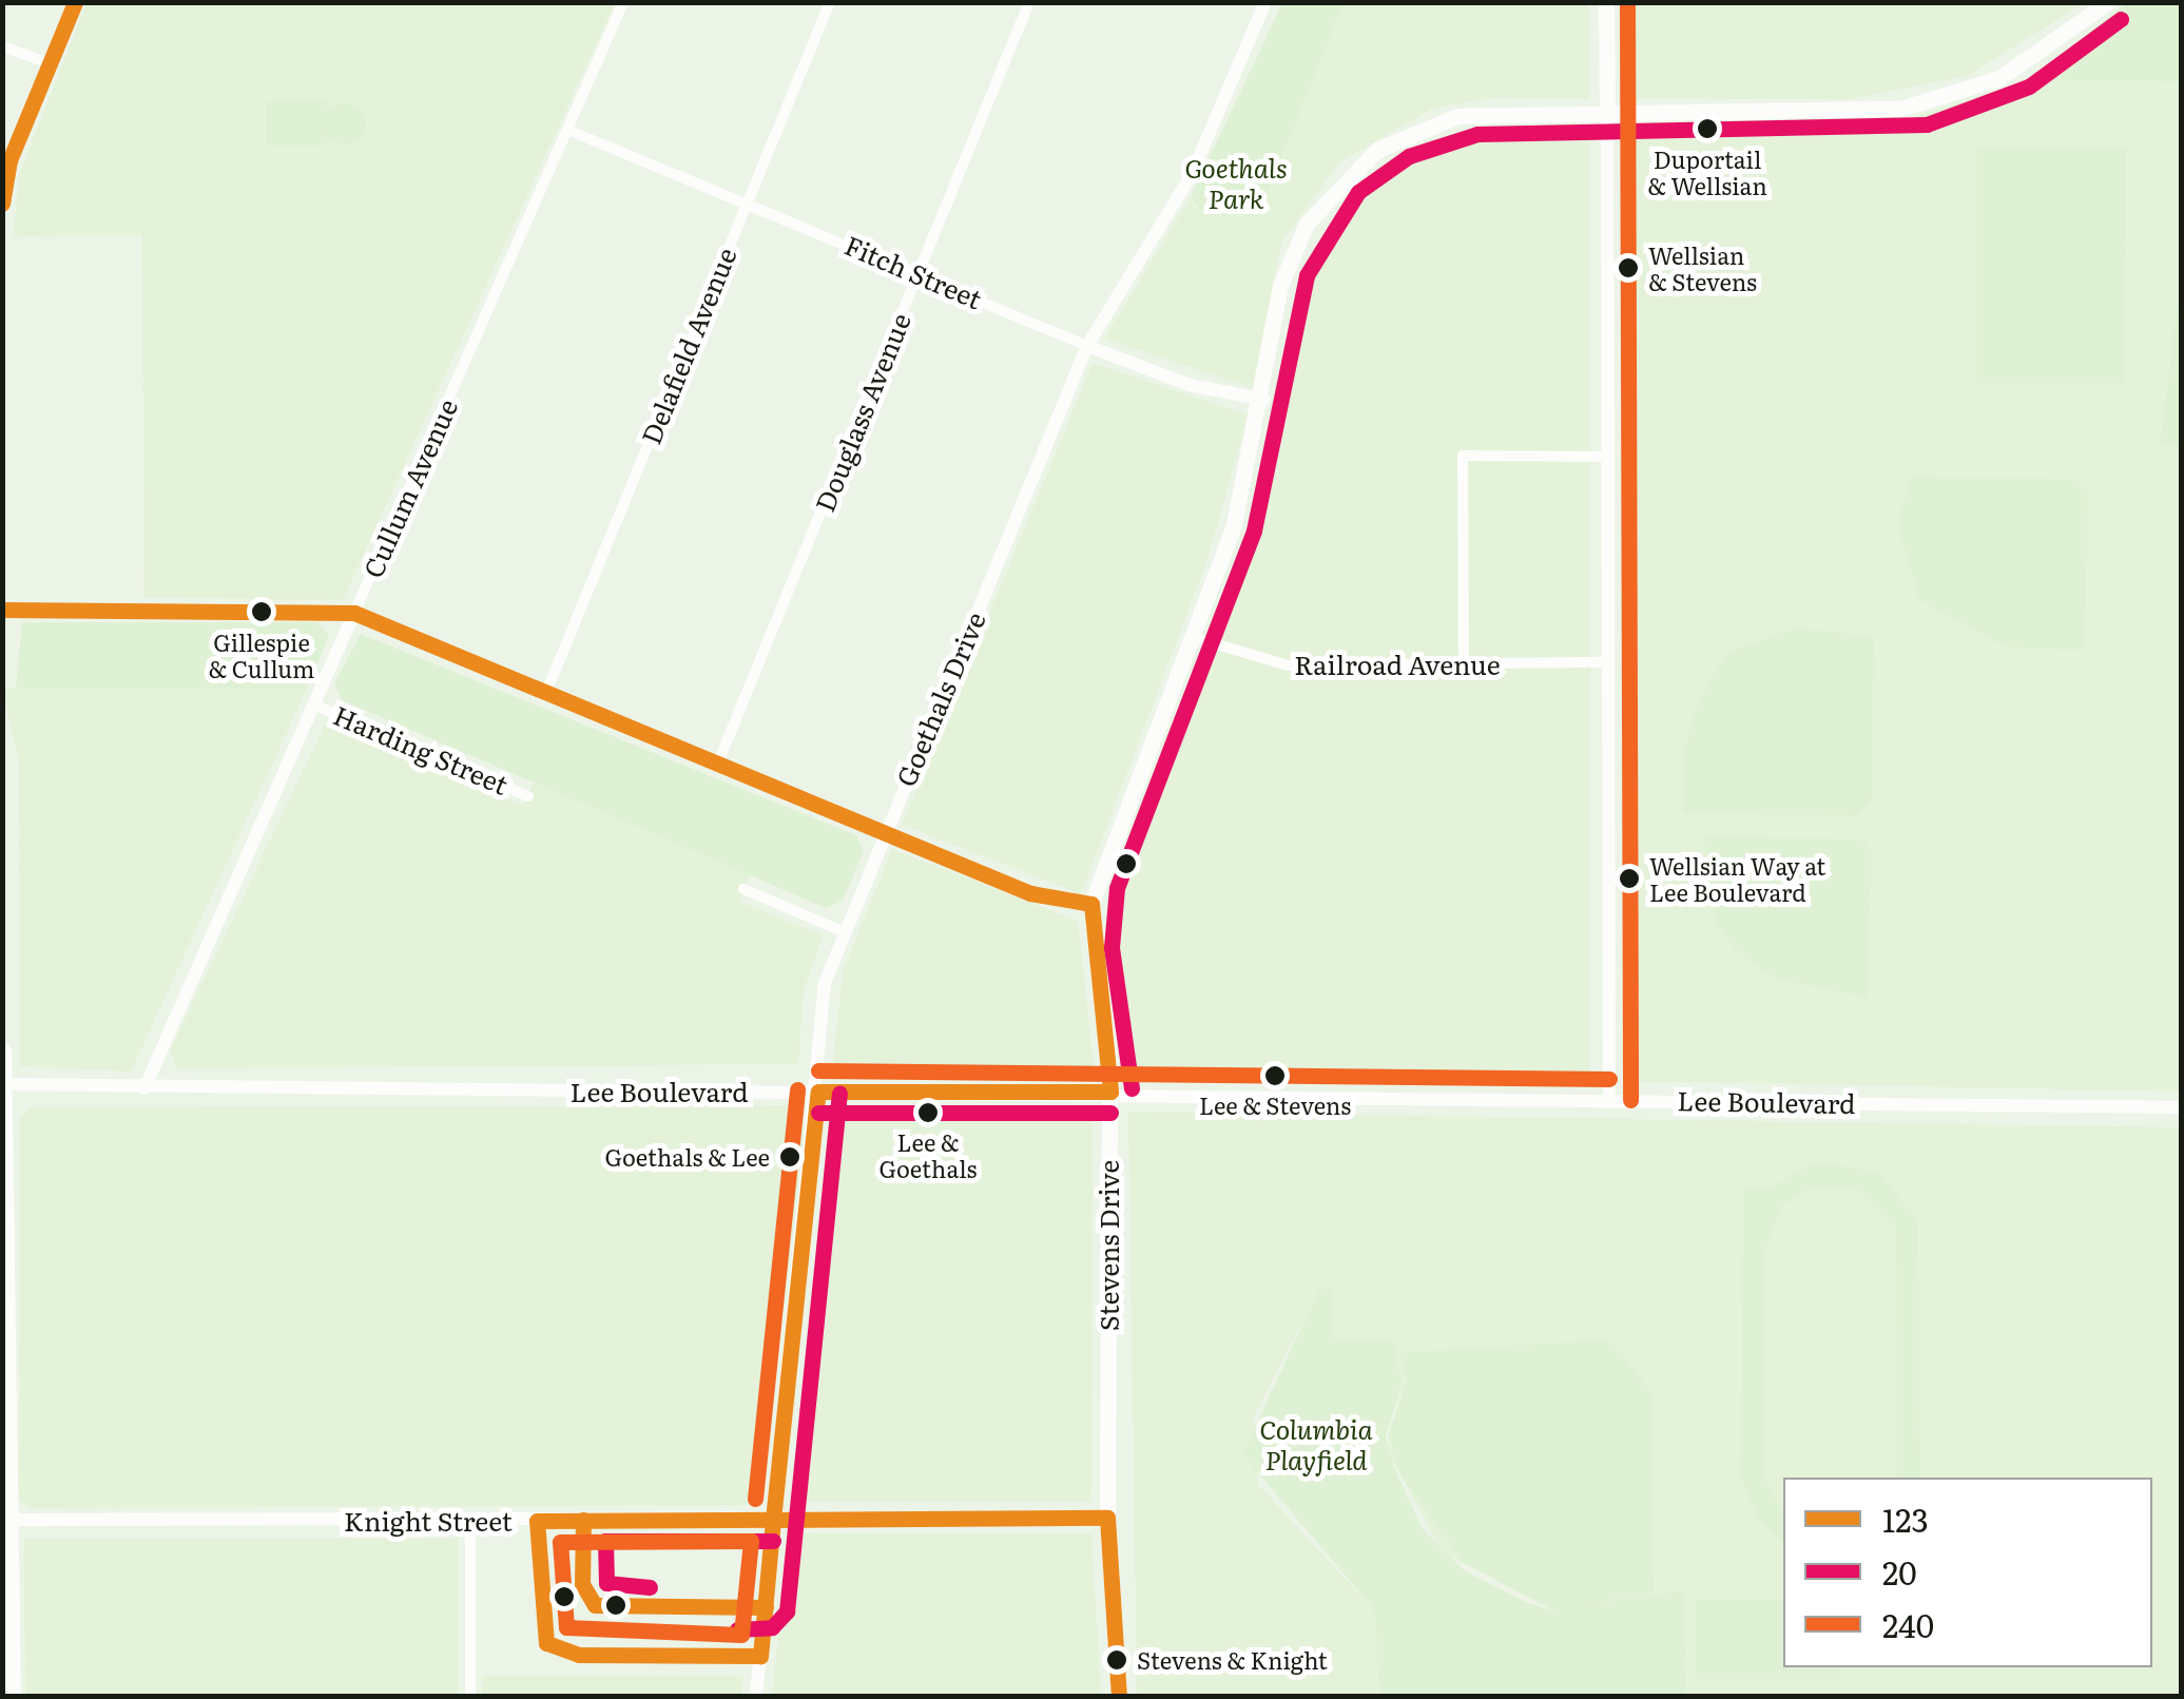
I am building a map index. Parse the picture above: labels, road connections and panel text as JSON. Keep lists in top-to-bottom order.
{
  "streets": {
    "main road": ["Stevens Drive"],
    "street": [
      "Fitch Street",
      "Delafield Avenue",
      "Douglass Avenue",
      "Cullum Avenue",
      "Railroad Avenue",
      "Goethals Drive",
      "Harding Street",
      "Lee Boulevard",
      "Knight Street"
    ]
  },
  "crossings": [
    ["Fitch Street", "Delafield Avenue"],
    ["Fitch Street", "Douglass Avenue"],
    ["Fitch Street", "Cullum Avenue"],
    ["Fitch Street", "Goethals Drive"],
    ["Fitch Street", "Stevens Drive"],
    ["Cullum Avenue", "Harding Street"],
    ["Cullum Avenue", "Lee Boulevard"],
    ["Railroad Avenue", "Stevens Drive"],
    ["Goethals Drive", "Lee Boulevard"],
    ["Goethals Drive", "Knight Street"],
    ["Lee Boulevard", "Stevens Drive"],
    ["Stevens Drive", "Knight Street"]
  ],
  "parks": ["Goethals Park", "Columbia Playfield"],
  "places": [
    "Duportail & Wellsian",
    "Wellsian & Stevens",
    "Gillespie & Cullum",
    "Wellsian Way at Lee Boulevard",
    "Lee & Stevens",
    "Lee & Goethals",
    "Goethals & Lee",
    "Stevens & Knight"
  ],
  "lines": ["transit line 123", "transit line 240", "transit line 20"],
  "legend": ["123", "20", "240"]
}
